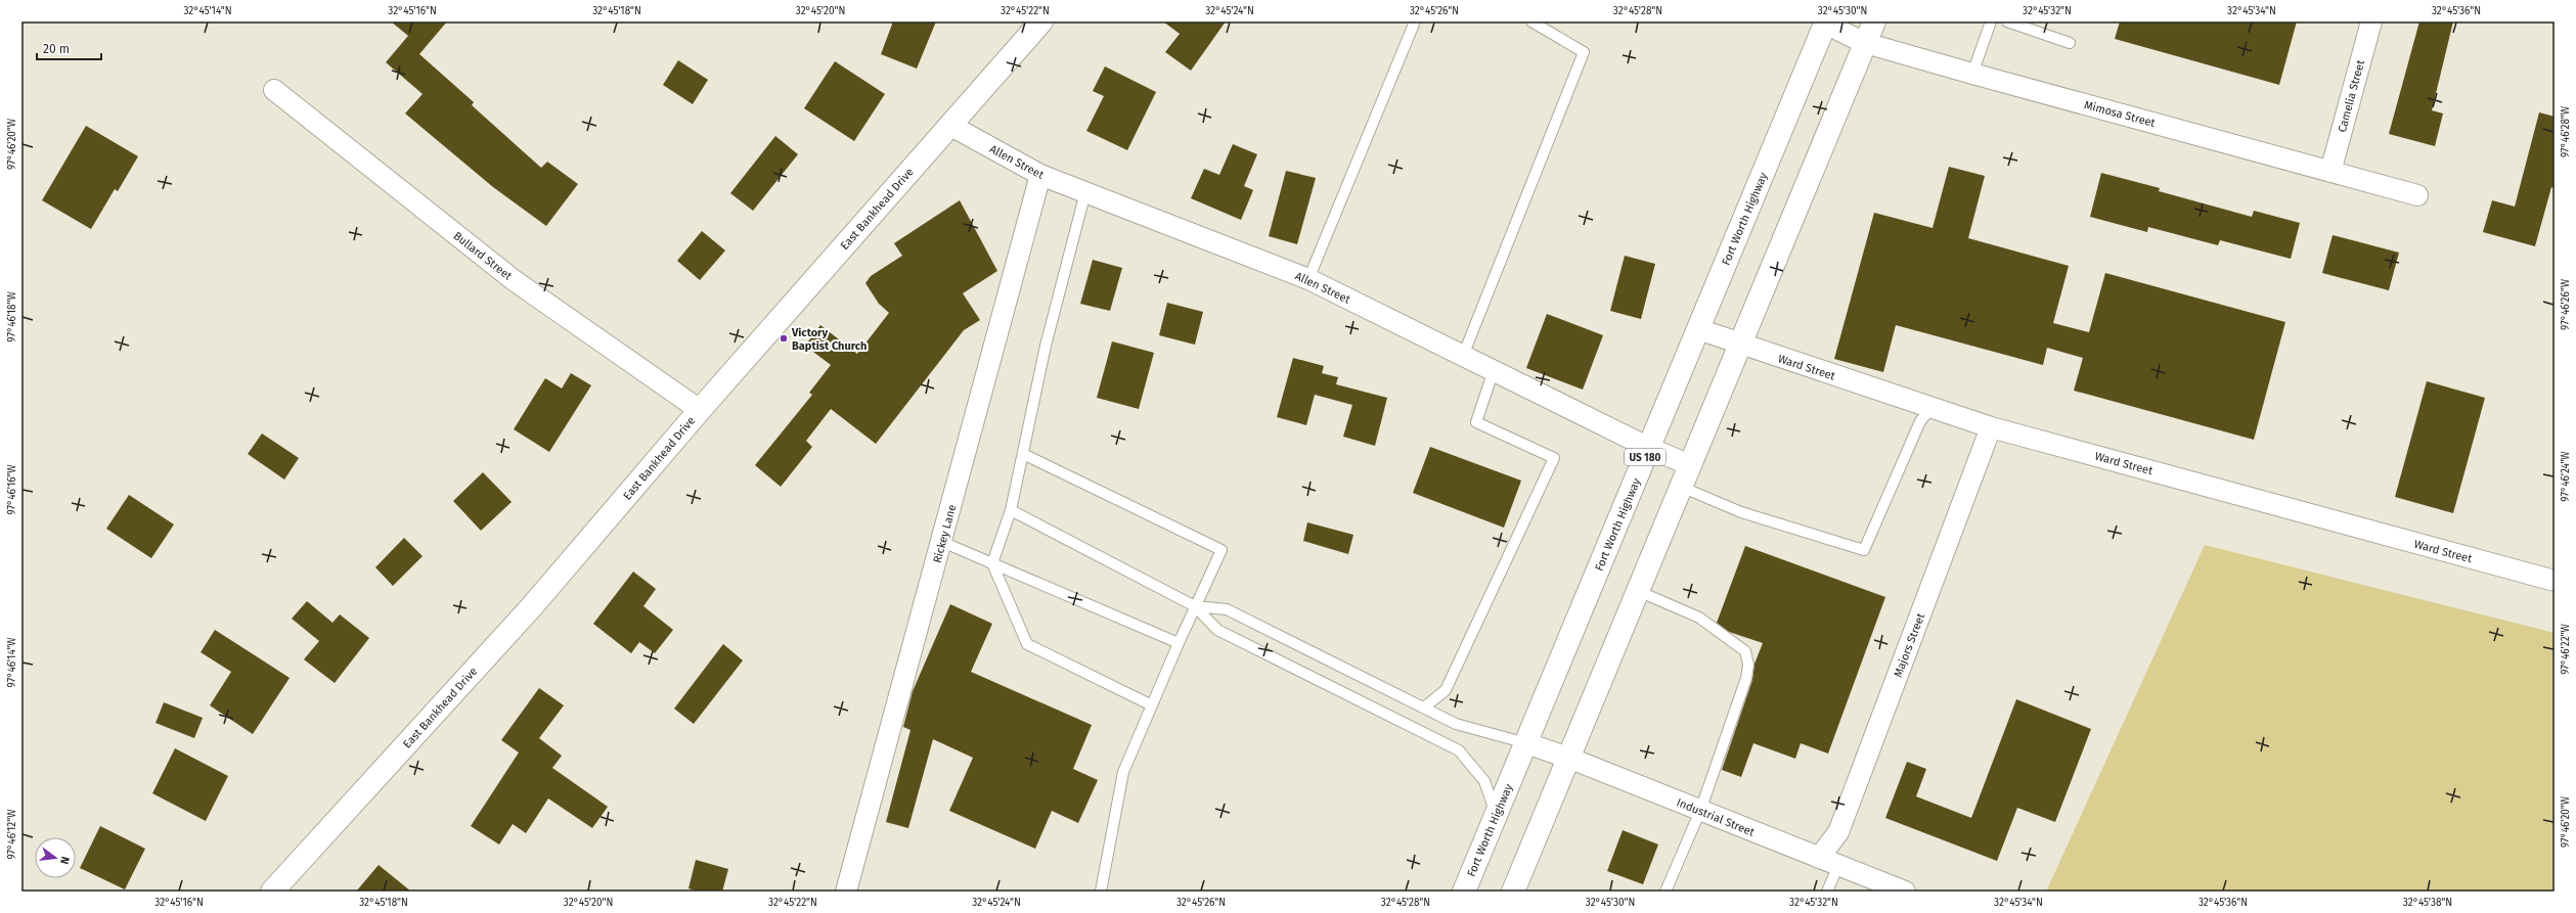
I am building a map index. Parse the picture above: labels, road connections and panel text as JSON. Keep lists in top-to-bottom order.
{
  "streets": {
    "main road": ["East Bankhead Drive", "Fort Worth Highway", "US 180"],
    "street": [
      "Camelia Street",
      "Mimosa Street",
      "Allen Street",
      "Bullard Street",
      "Ward Street",
      "Rickey Lane",
      "Majors Street",
      "Industrial Street"
    ]
  },
  "crossings": [
    ["Camelia Street", "Mimosa Street"],
    ["Mimosa Street", "Fort Worth Highway"],
    ["Allen Street", "East Bankhead Drive"],
    ["Allen Street", "Fort Worth Highway"],
    ["Allen Street", "Rickey Lane"],
    ["East Bankhead Drive", "Bullard Street"],
    ["Fort Worth Highway", "Ward Street"],
    ["Fort Worth Highway", "Industrial Street"],
    ["Ward Street", "Majors Street"],
    ["Majors Street", "Industrial Street"]
  ],
  "places": ["Victory Baptist Church"],
  "scale_bar": "20 m",
  "north": "right",
  "coordinates": [
    "32°45'14\"N",
    "32°45'16\"N",
    "32°45'18\"N",
    "32°45'20\"N",
    "32°45'22\"N",
    "32°45'24\"N",
    "32°45'26\"N",
    "32°45'28\"N",
    "32°45'30\"N",
    "32°45'32\"N",
    "32°45'34\"N",
    "32°45'36\"N",
    "97°46'28\"W",
    "97°46'20\"W",
    "97°46'26\"W",
    "97°46'18\"W",
    "97°46'24\"W",
    "97°46'16\"W",
    "97°46'22\"W",
    "97°46'14\"W",
    "97°46'12\"W",
    "32°45'38\"N"
  ]
}
